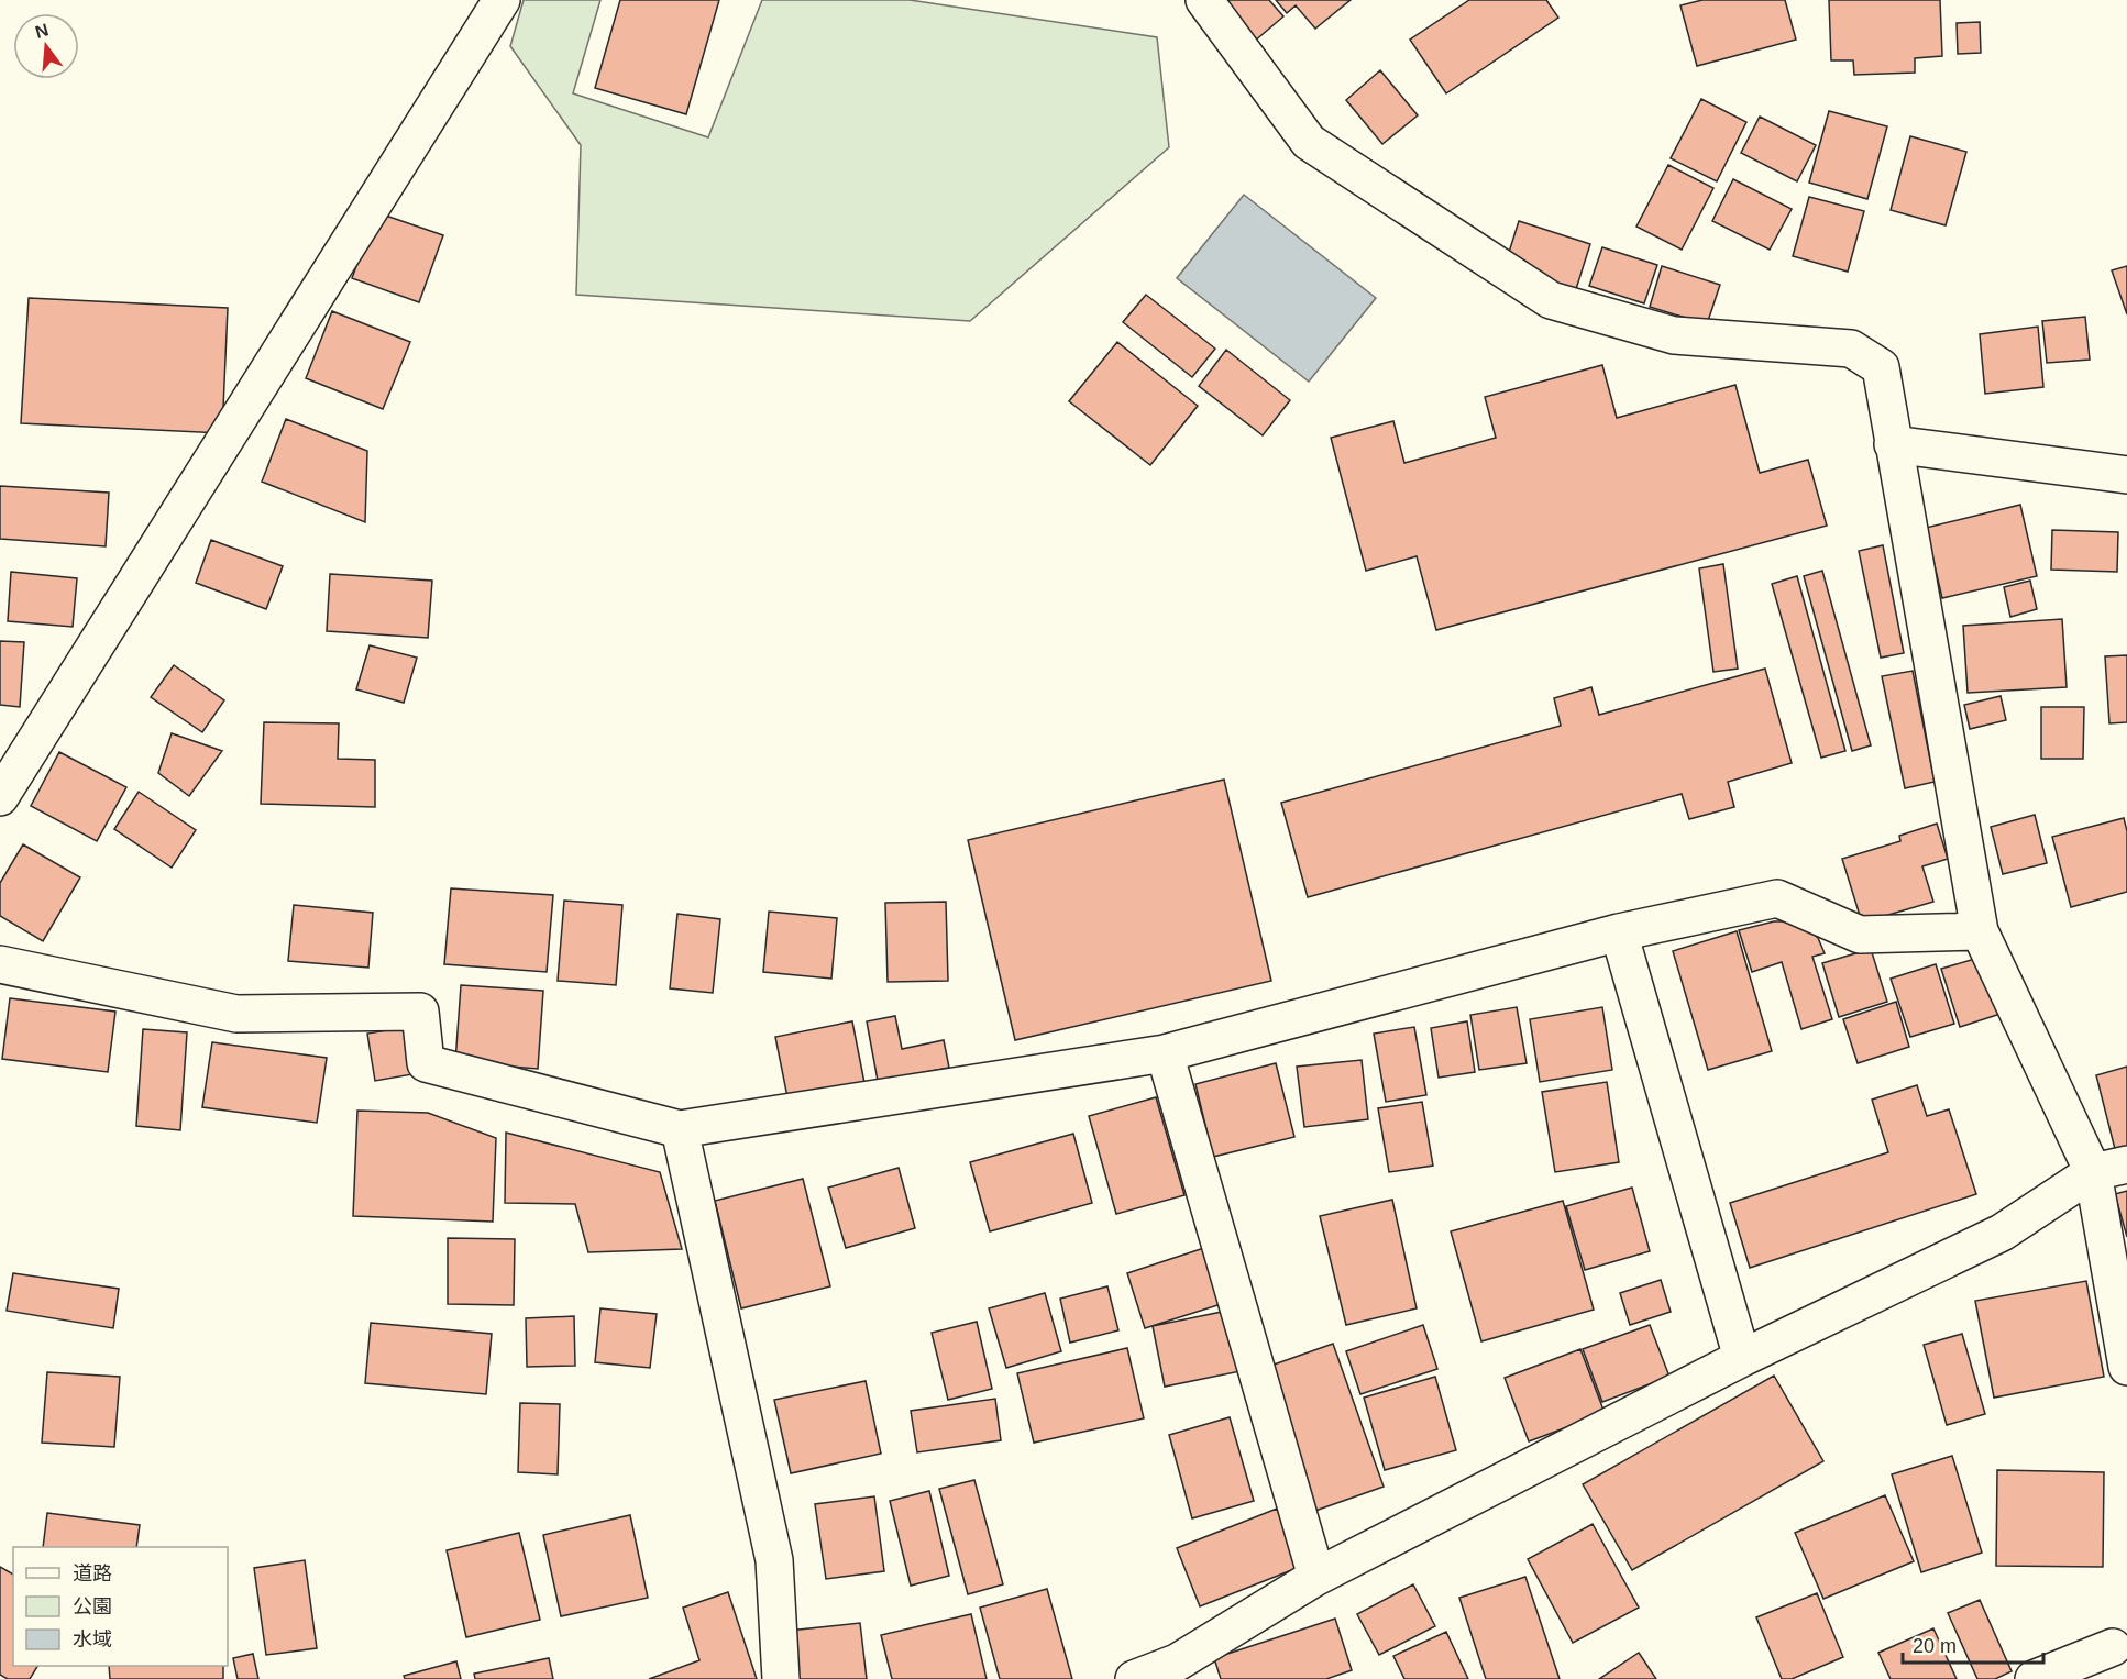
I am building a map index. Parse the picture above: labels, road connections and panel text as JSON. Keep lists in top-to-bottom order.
{
  "legend": ["道路", "公園", "水域"],
  "scale_bar": "20 m",
  "north": "top"
}
